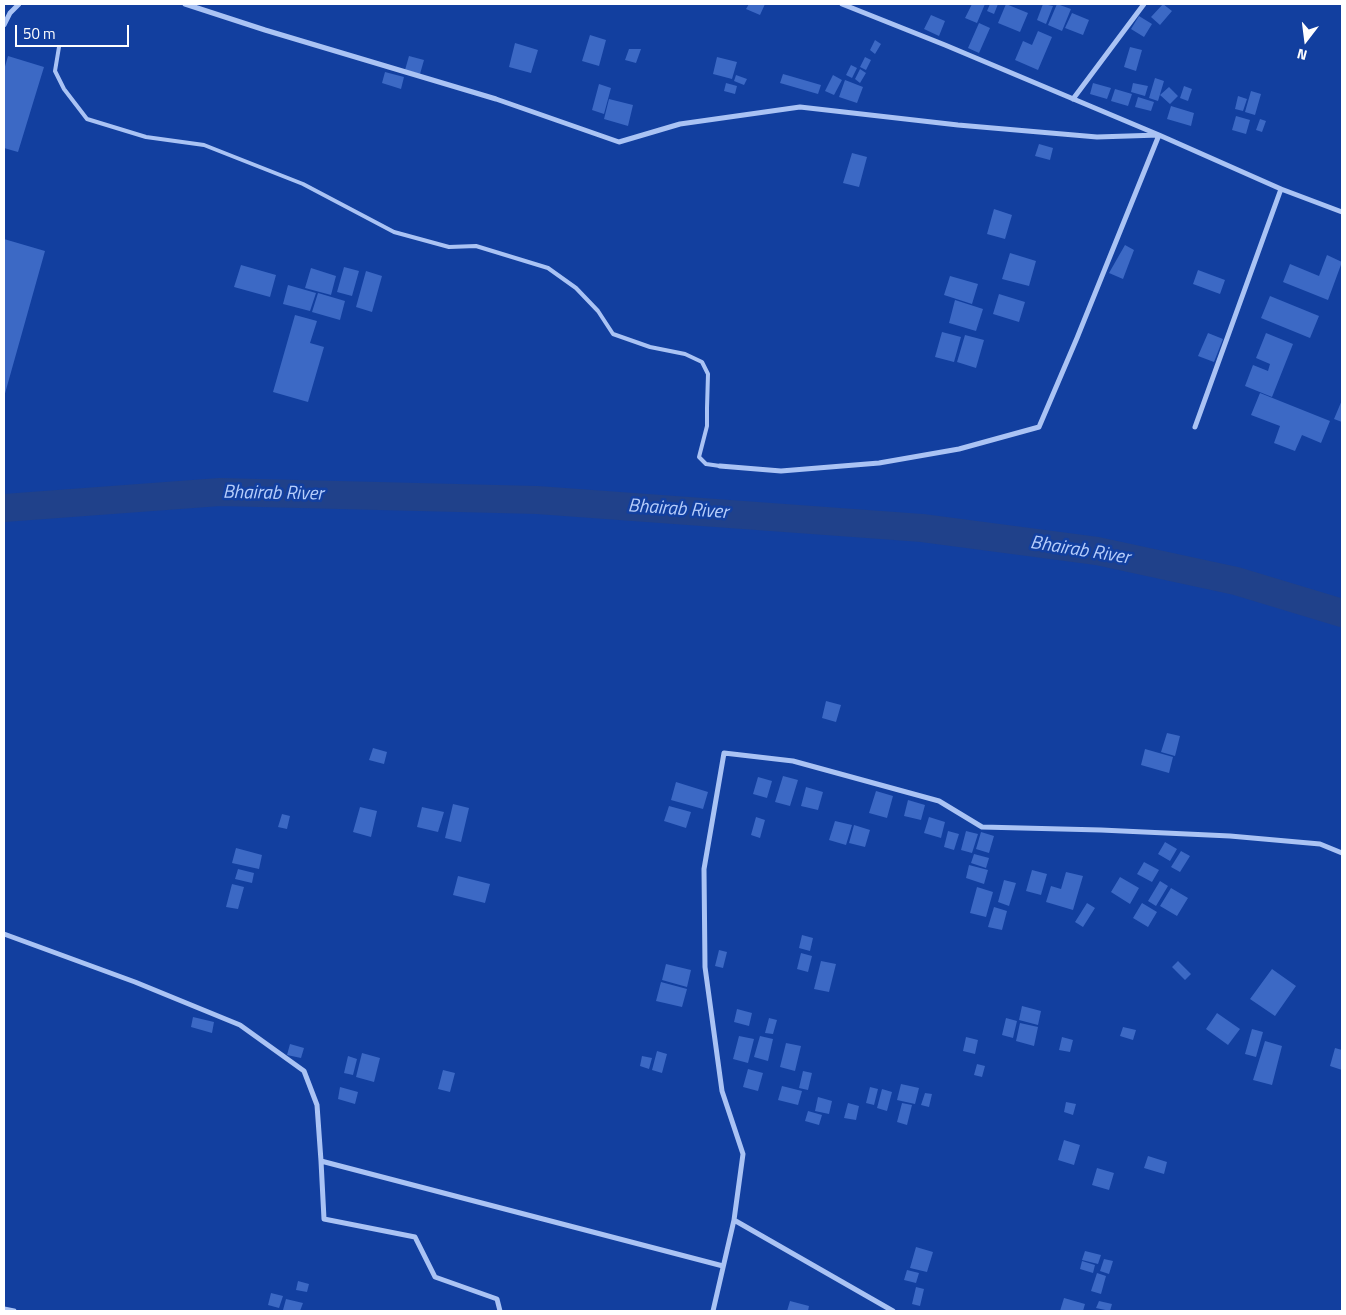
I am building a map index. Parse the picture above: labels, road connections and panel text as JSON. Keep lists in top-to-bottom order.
{
  "water": ["Bhairab River"],
  "scale_bar": "50 m",
  "north": "bottom"
}
